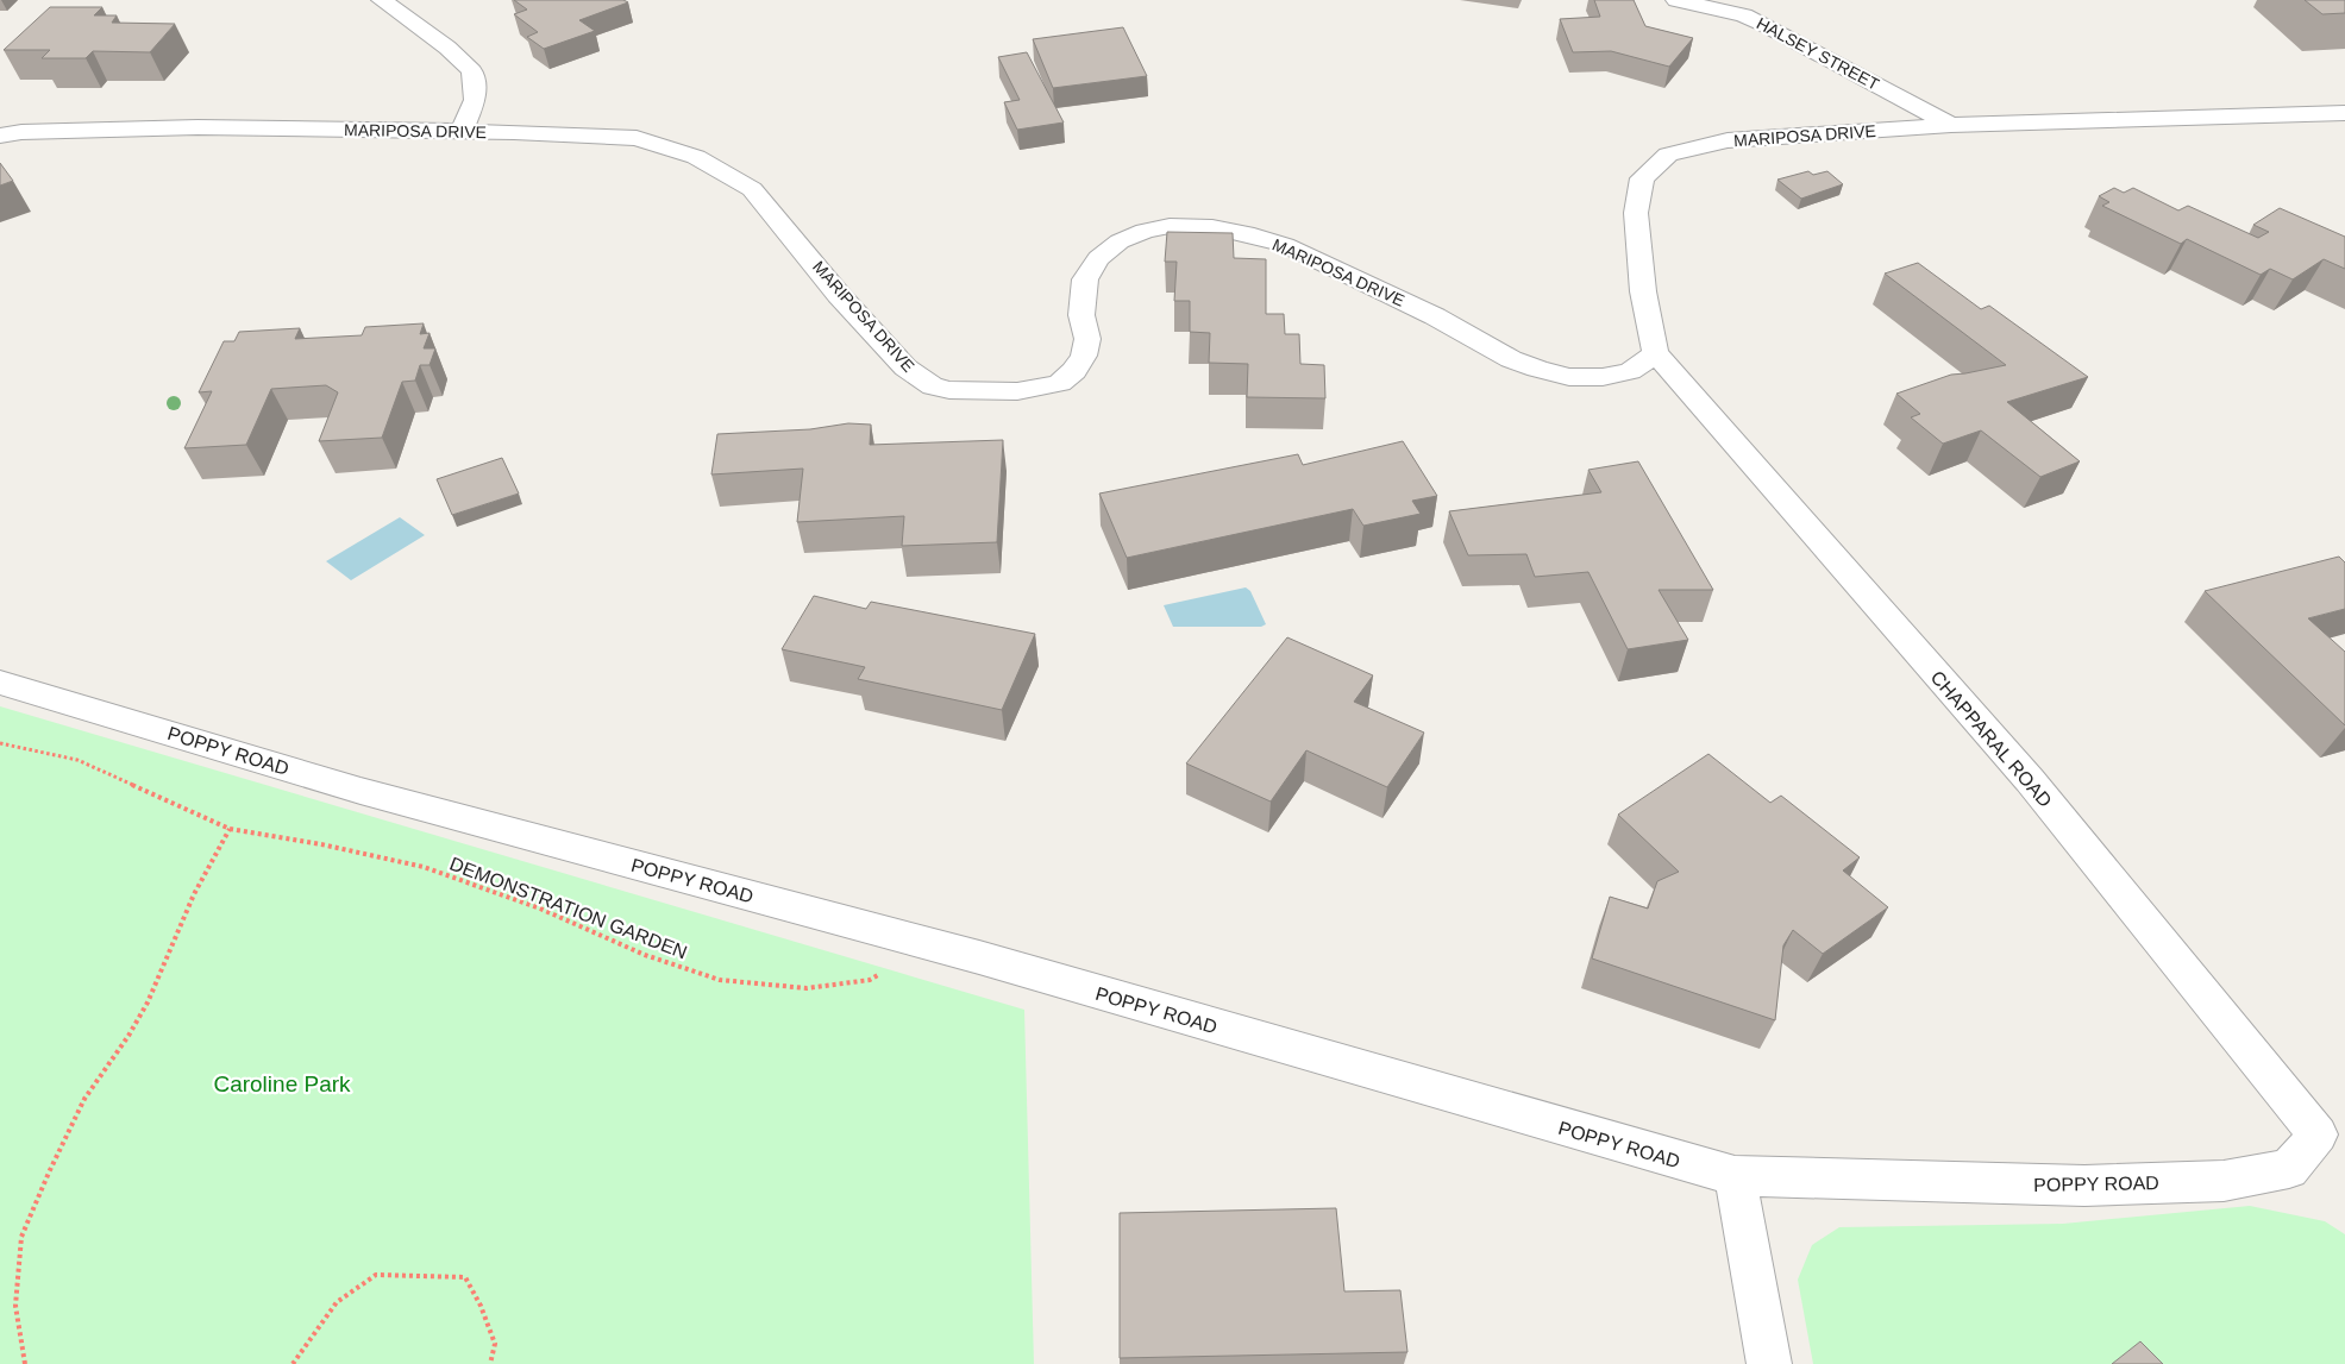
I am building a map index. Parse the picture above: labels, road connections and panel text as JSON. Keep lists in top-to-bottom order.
{
  "streets": {
    "street": [
      "HALSEY STREET",
      "MARIPOSA DRIVE",
      "CHAPPARAL ROAD",
      "POPPY ROAD"
    ],
    "path": ["DEMONSTRATION GARDEN"]
  },
  "crossings": [
    ["HALSEY STREET", "MARIPOSA DRIVE"],
    ["MARIPOSA DRIVE", "CHAPPARAL ROAD"],
    ["CHAPPARAL ROAD", "POPPY ROAD"],
    ["POPPY ROAD", "DEMONSTRATION GARDEN"]
  ],
  "parks": ["Caroline Park"]
}
